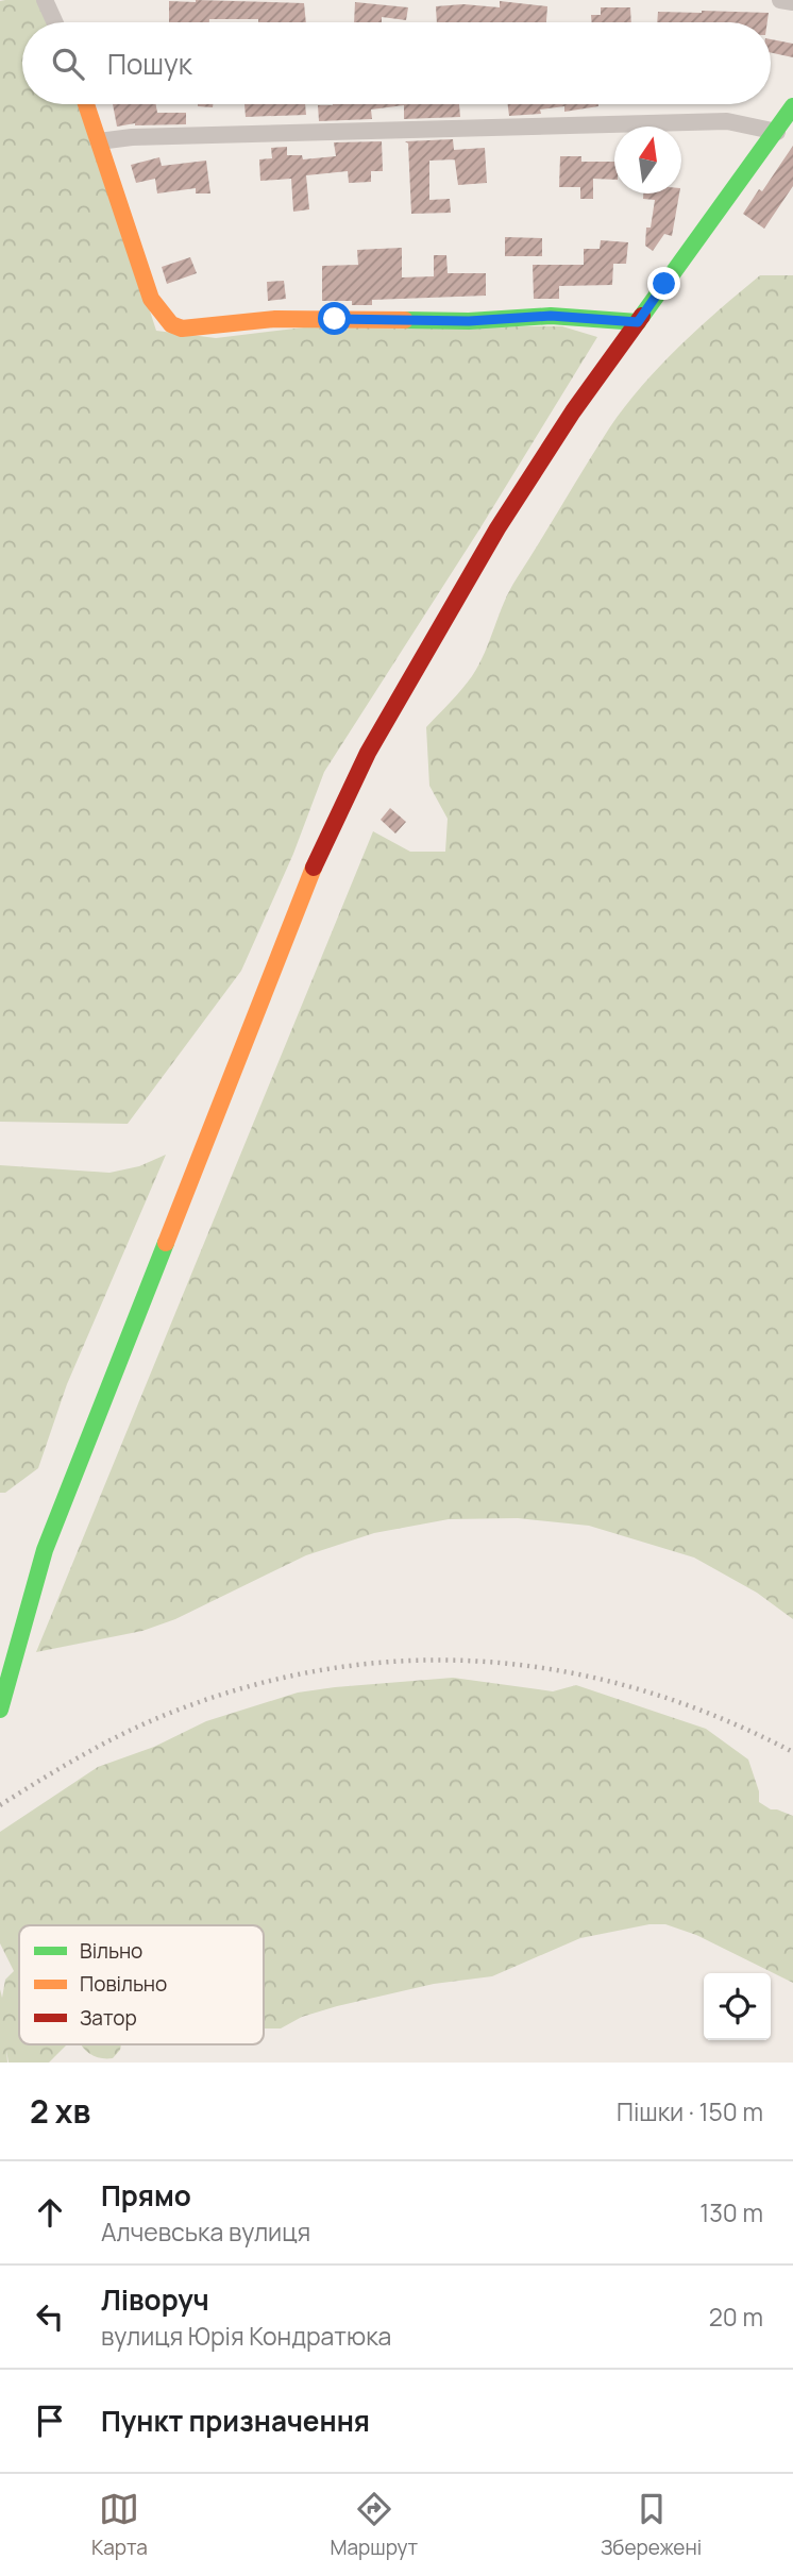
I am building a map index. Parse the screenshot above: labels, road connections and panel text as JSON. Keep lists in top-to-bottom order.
{
  "legend": ["Вільно", "Повільно", "Затор"],
  "north": "top",
  "page": {
    "search": "Пошук",
    "heading": ["2 хв", "Пішки · 150 m"],
    "list": [
      ["Прямо", "Алчевська вулиця", "130 m"],
      ["Ліворуч", "вулиця Юрія Кондратюка", "20 m"],
      "Пункт призначення"
    ],
    "nav": ["Карта", "Маршрут", "Збережені"]
  }
}
